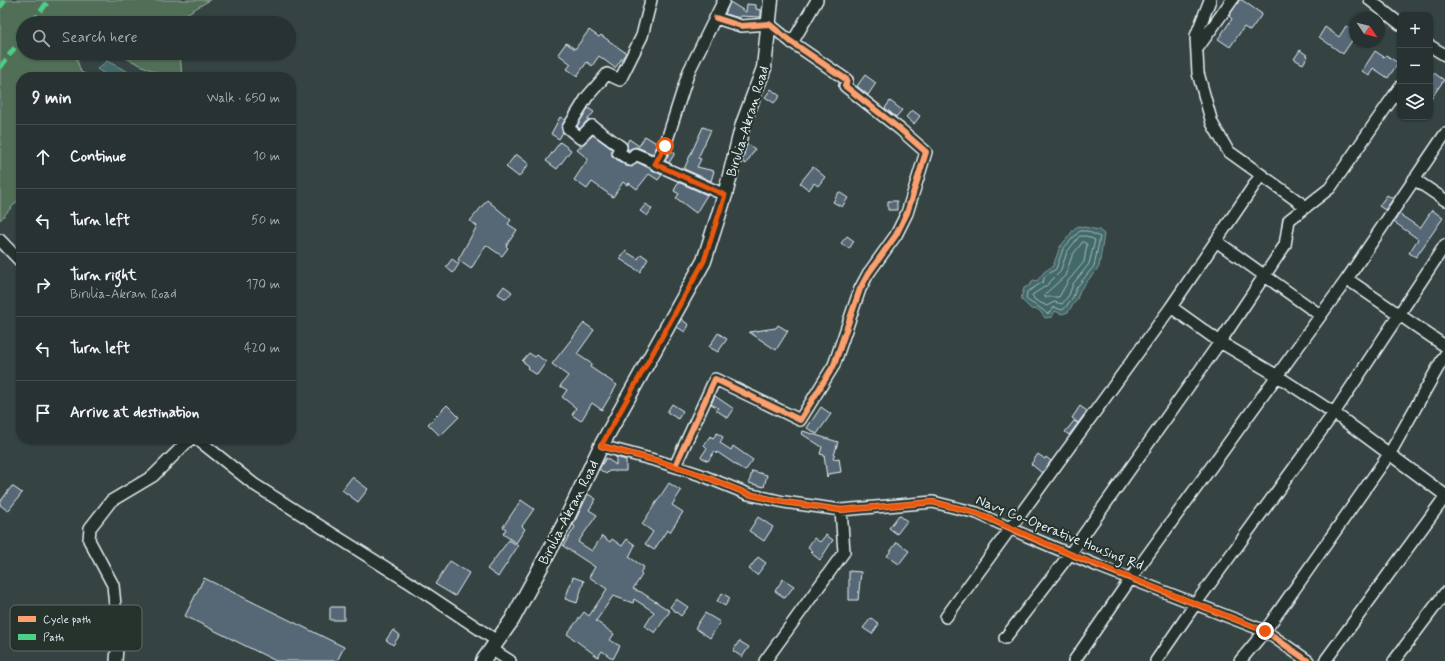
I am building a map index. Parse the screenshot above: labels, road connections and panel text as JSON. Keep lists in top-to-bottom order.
{
  "streets": {
    "street": ["Birulia-Akran Road", "Navy Co-Operative Housing Rd"]
  },
  "crossings": [
    ["Birulia-Akran Road", "Navy Co-Operative Housing Rd"]
  ],
  "legend": ["Cycle path", "Path"],
  "north": "bottom right",
  "page": {
    "map_buttons": ["+", "−"],
    "search": "Search here",
    "heading": ["9 min", "Walk · 650 m"],
    "list": [
      ["Continue", "10 m"],
      ["Turn left", "50 m"],
      ["Turn right", "Birulia-Akran Road", "170 m"],
      ["Turn left", "420 m"],
      "Arrive at destination"
    ]
  }
}
